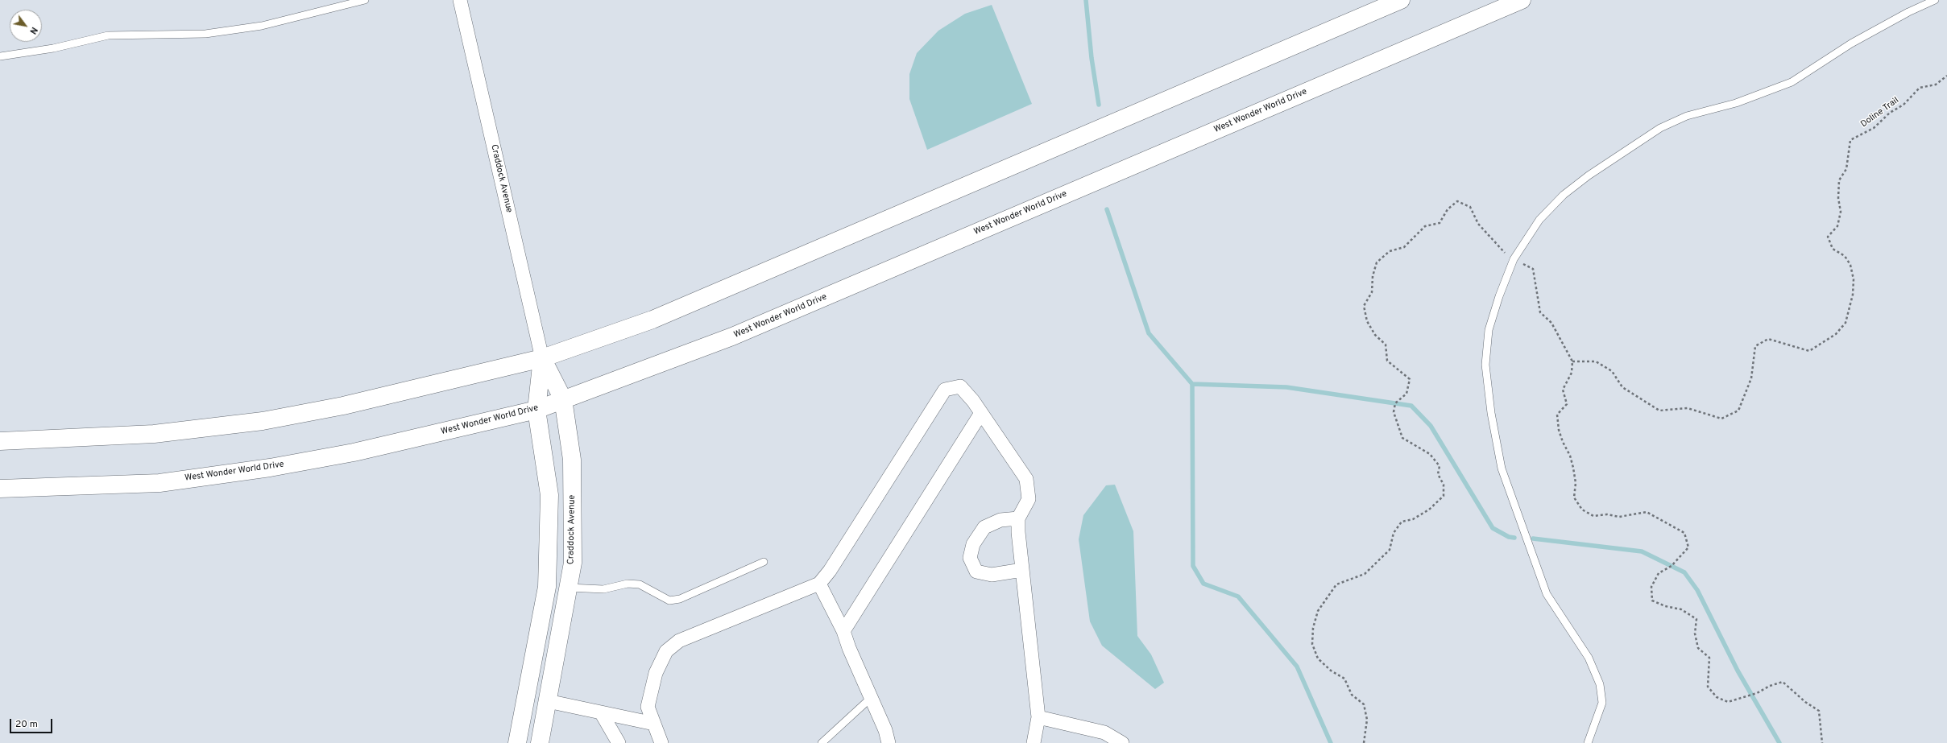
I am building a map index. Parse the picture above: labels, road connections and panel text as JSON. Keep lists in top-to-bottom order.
{
  "streets": {
    "main road": ["West Wonder World Drive", "Craddock Avenue"],
    "path": ["Doline Trail"]
  },
  "crossings": [
    ["West Wonder World Drive", "Craddock Avenue"]
  ],
  "scale_bar": "20 m",
  "north": "bottom right"
}
